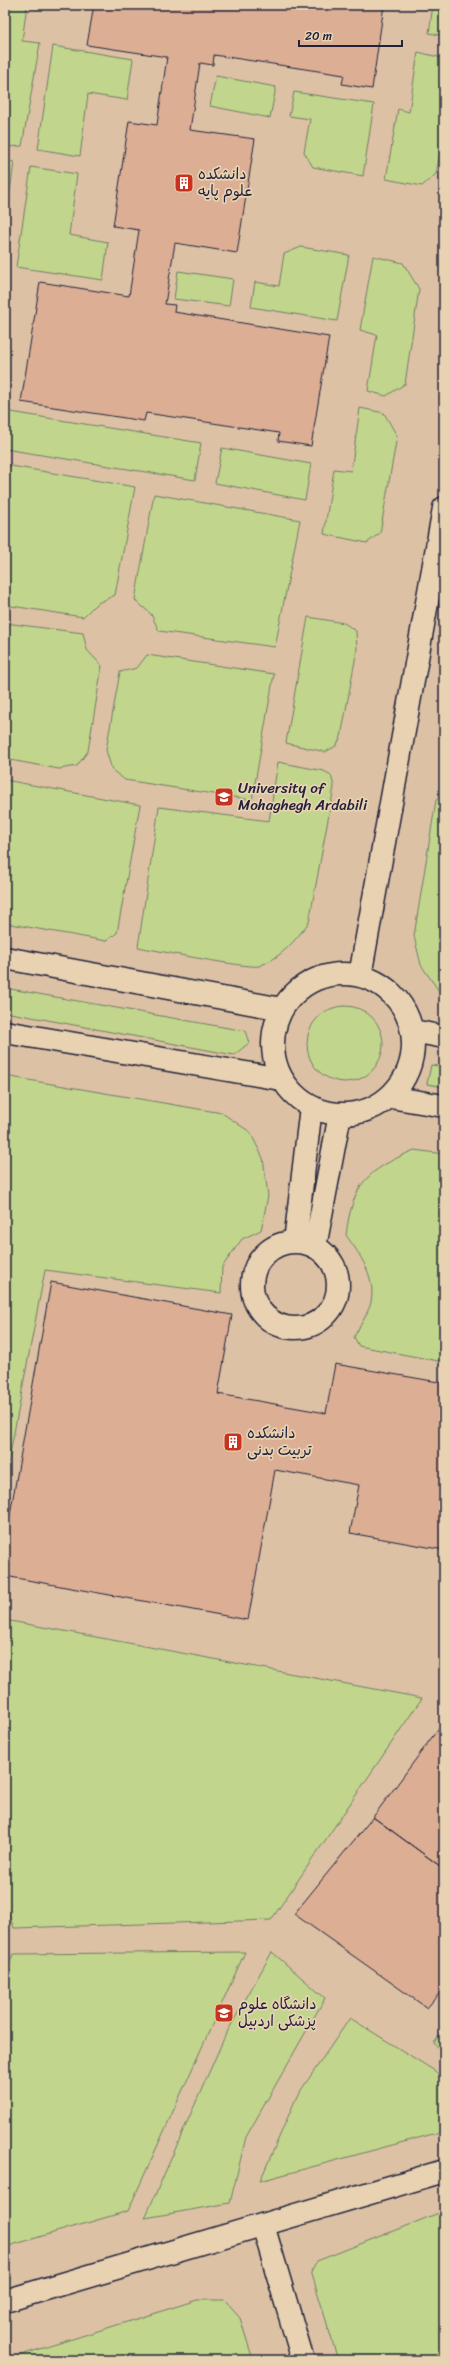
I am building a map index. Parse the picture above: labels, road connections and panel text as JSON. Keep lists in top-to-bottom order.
{
  "places": {
    "building": ["دانشکده علوم پایه", "دانشکده تربیت بدنی"],
    "school or university": ["University of Mohaghegh Ardabili", "دانشگاه علوم پزشکی اردبیل"]
  },
  "scale_bar": "20 m"
}
